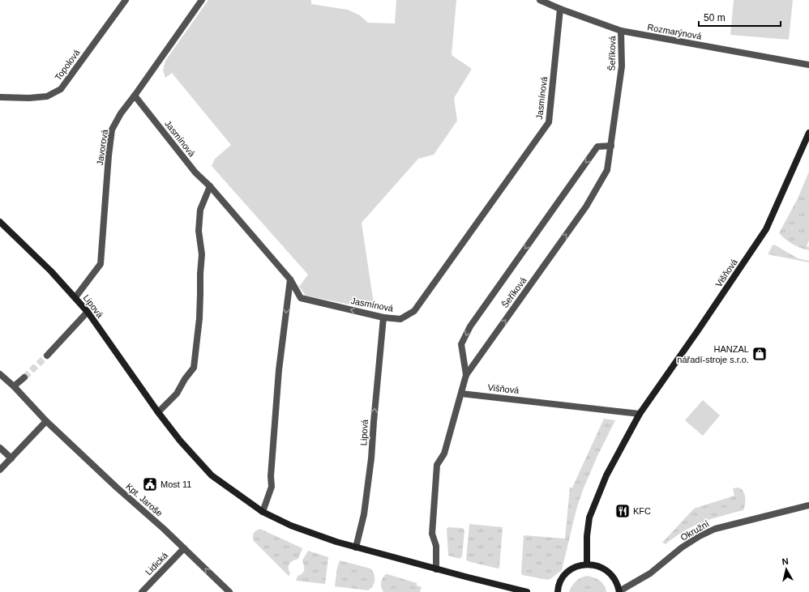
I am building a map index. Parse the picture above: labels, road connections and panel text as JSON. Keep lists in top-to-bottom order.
{
  "streets": {
    "street": [
      "Rozmarýnová",
      "Šeříková",
      "Topolová",
      "Jasmínová",
      "Javorová",
      "Višňová",
      "Lipová",
      "Kpt. Jaroše",
      "Okružní",
      "Lidická"
    ]
  },
  "crossings": [
    ["Rozmarýnová", "Šeříková"],
    ["Rozmarýnová", "Jasmínová"],
    ["Šeříková", "Višňová"],
    ["Šeříková", "Lipová"],
    ["Jasmínová", "Javorová"],
    ["Jasmínová", "Lipová"],
    ["Javorová", "Lipová"],
    ["Kpt. Jaroše", "Lidická"]
  ],
  "places": {
    "shop": ["HANZAL nářadí-stroje s.r.o."],
    "public building": ["Most 11"],
    "restaurant": ["KFC"]
  },
  "scale_bar": "50 m",
  "north": "top"
}
